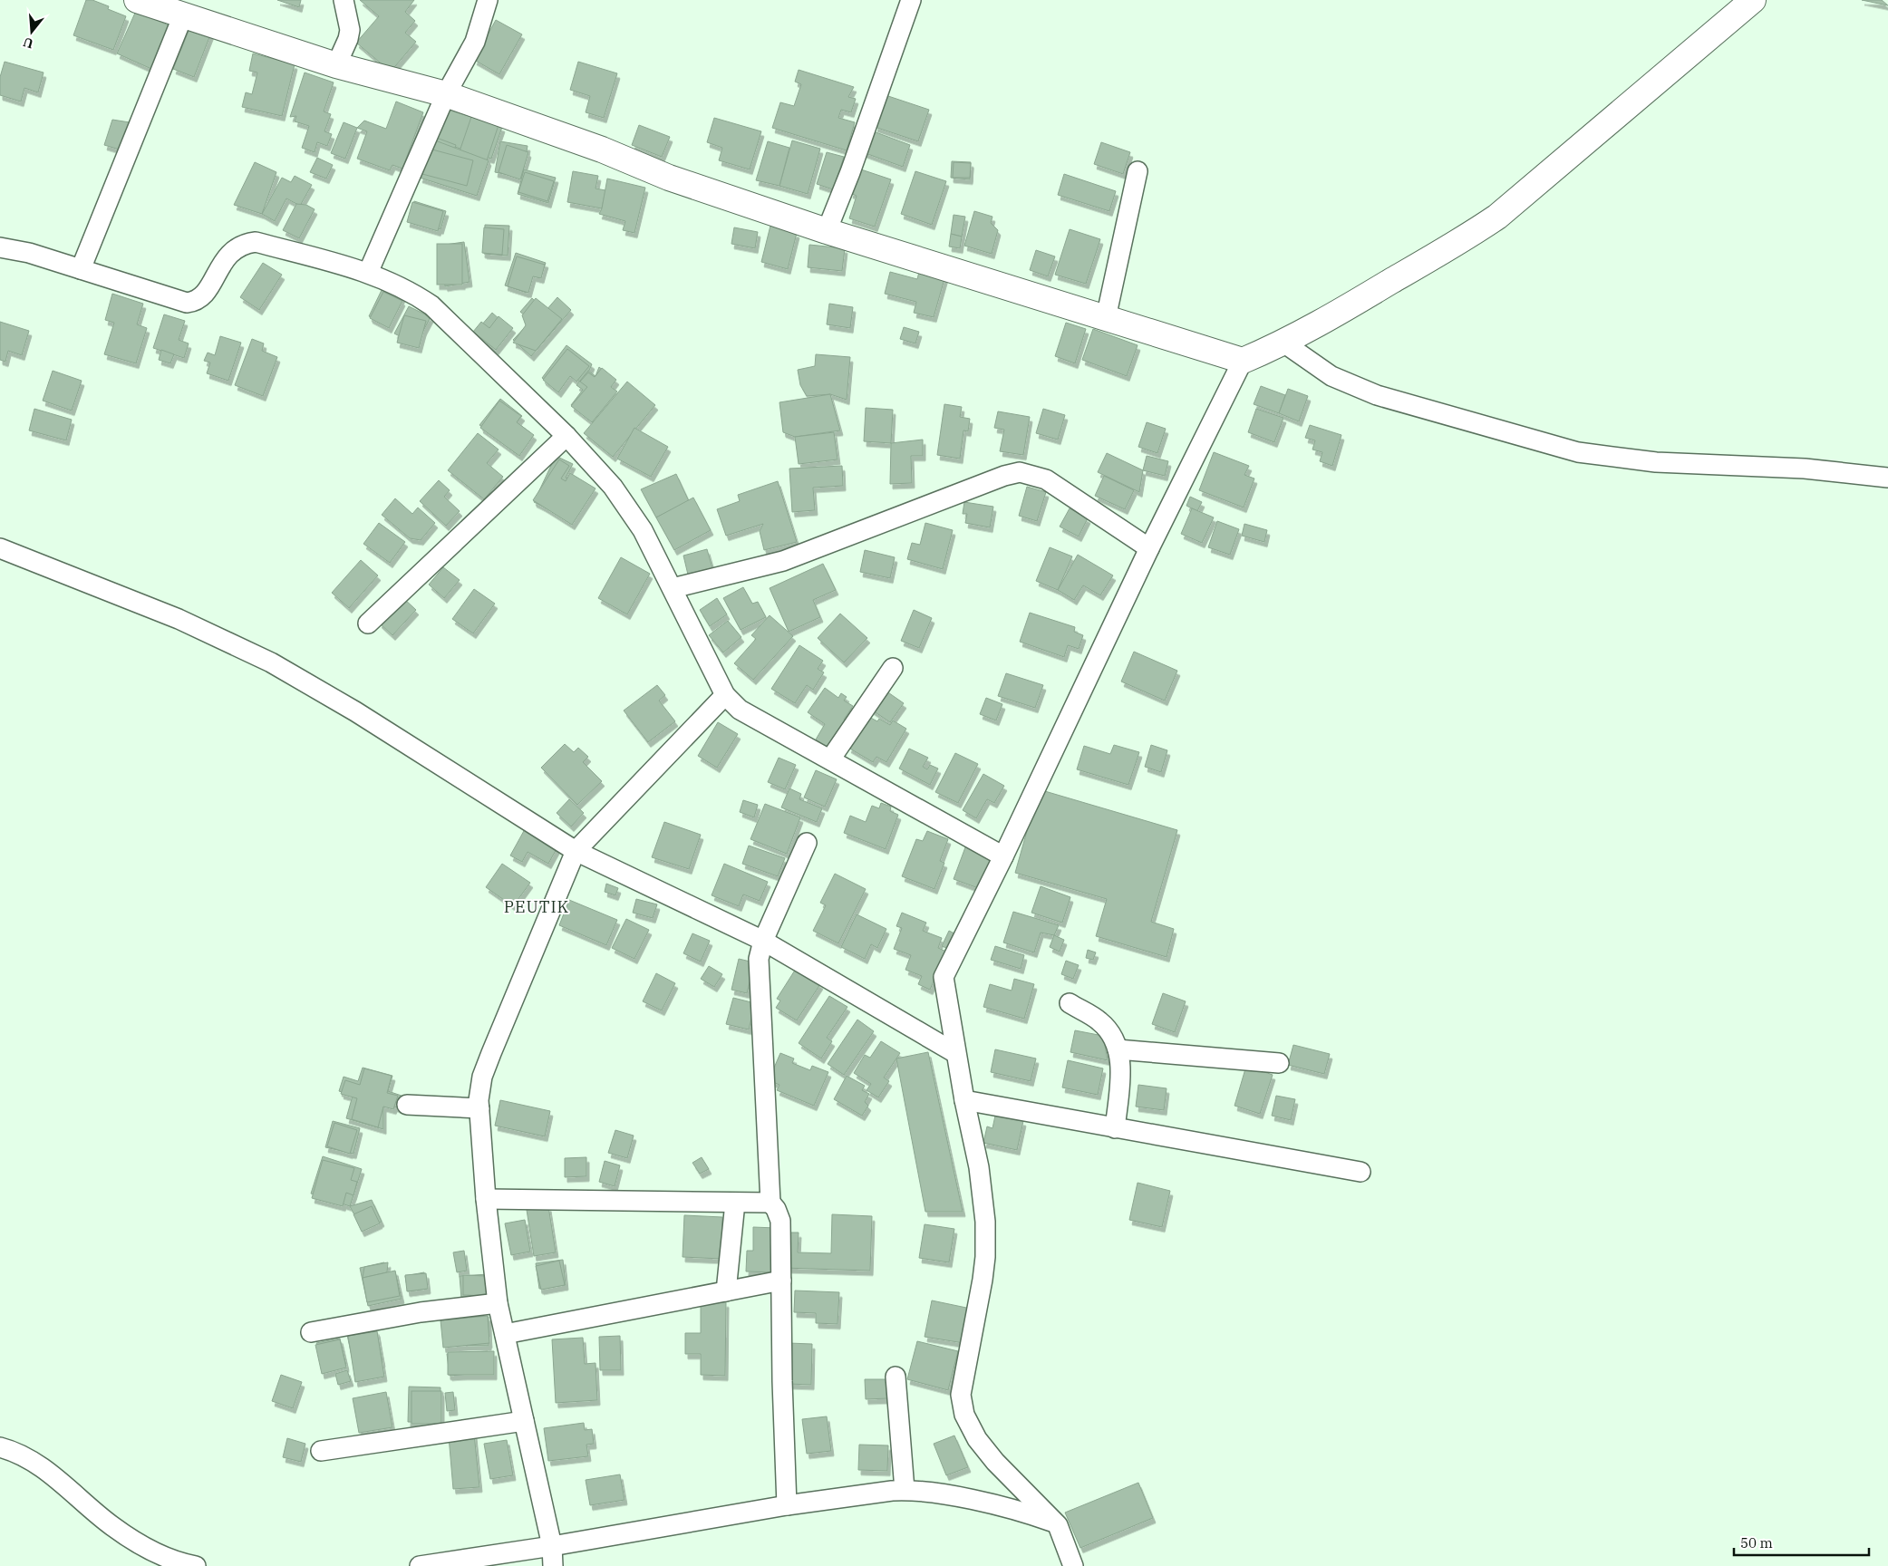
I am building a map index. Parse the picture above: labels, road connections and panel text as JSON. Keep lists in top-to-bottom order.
{
  "districts": ["PEUTIK"],
  "scale_bar": "50 m",
  "north": "bottom"
}
